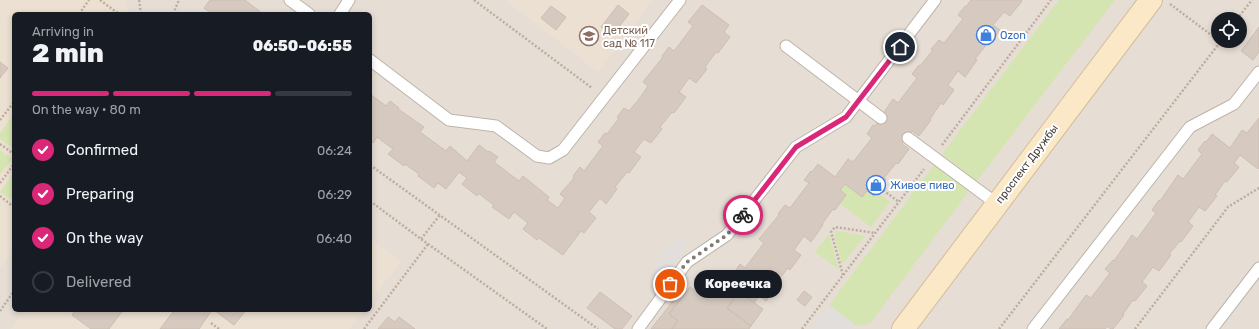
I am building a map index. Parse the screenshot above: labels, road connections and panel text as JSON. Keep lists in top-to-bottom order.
{
  "streets": {
    "main road": ["проспект Дружбы"]
  },
  "places": {
    "shop": ["Ozon", "Живое пиво"],
    "school or university": ["Детский сад № 117"],
    "other": ["Кореечка"]
  },
  "page": {
    "heading": ["2 min", "Arriving in", "06:50–06:55"],
    "bar": "On the way · 80 m",
    "list": [
      ["Confirmed", "06:24"],
      ["Preparing", "06:29"],
      ["On the way", "06:40"],
      "Delivered"
    ],
    "bubble": "Кореечка"
  }
}
